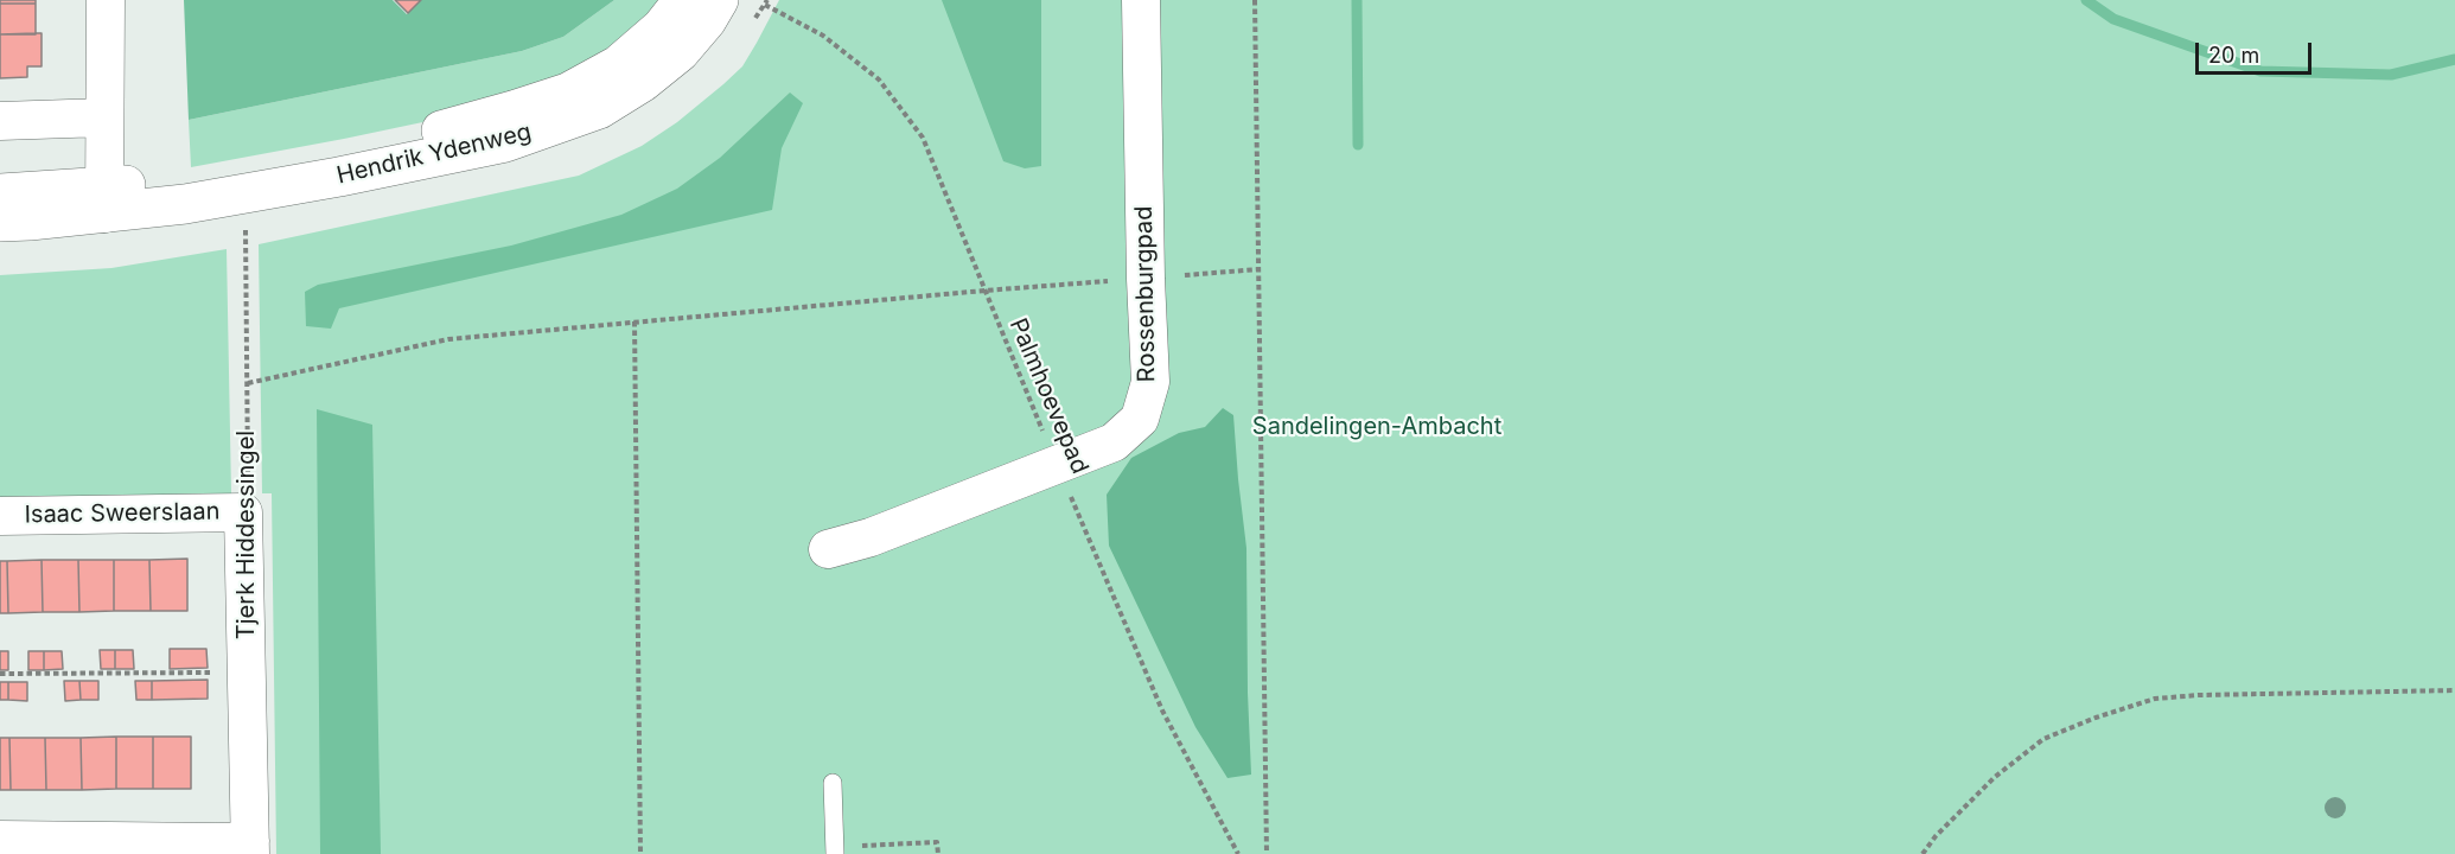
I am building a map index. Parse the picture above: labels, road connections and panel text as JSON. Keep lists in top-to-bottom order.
{
  "streets": {
    "main road": ["Hendrik Ydenweg"],
    "street": ["Rossenburgpad", "Isaac Sweerslaan", "Tjerk Hiddessingel"],
    "path": ["Palmhoevepad"]
  },
  "crossings": [
    ["Rossenburgpad", "Palmhoevepad"],
    ["Isaac Sweerslaan", "Tjerk Hiddessingel"]
  ],
  "parks": ["Sandelingen-Ambacht"],
  "scale_bar": "20 m"
}
